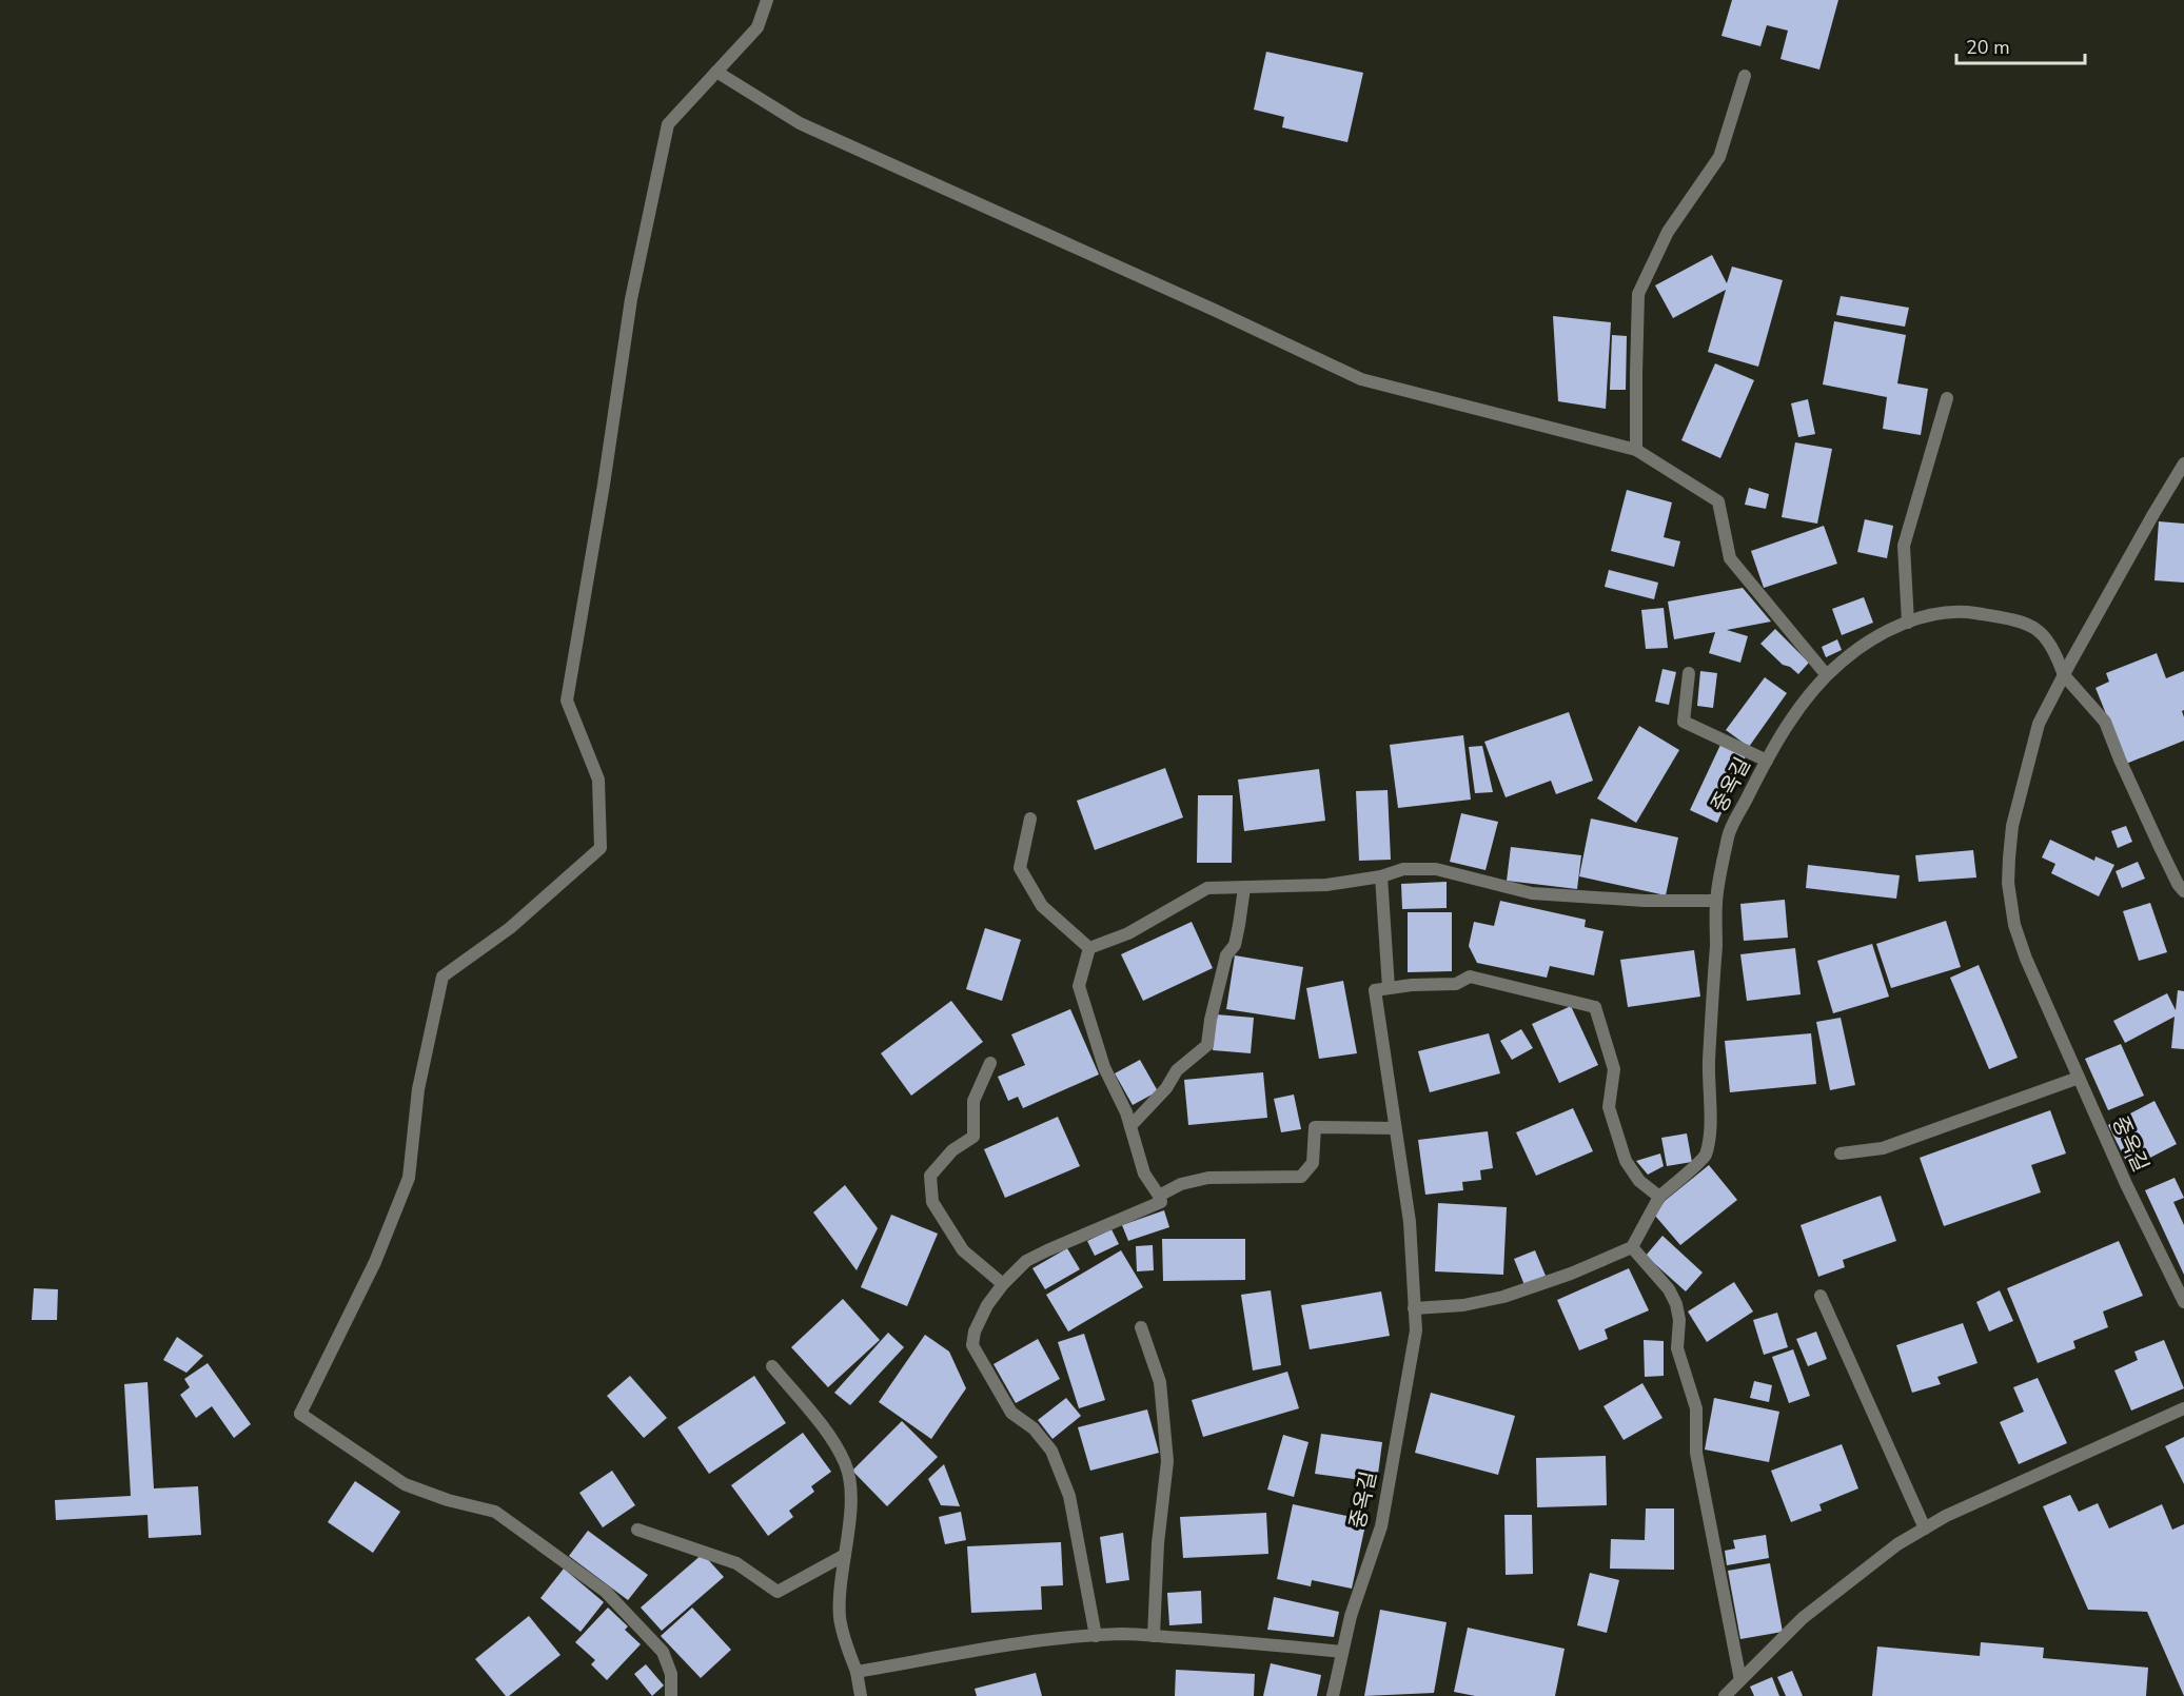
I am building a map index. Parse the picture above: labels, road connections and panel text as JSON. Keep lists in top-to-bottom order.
{
  "streets": {
    "street": ["중옥길"]
  },
  "scale_bar": "20 m"
}
